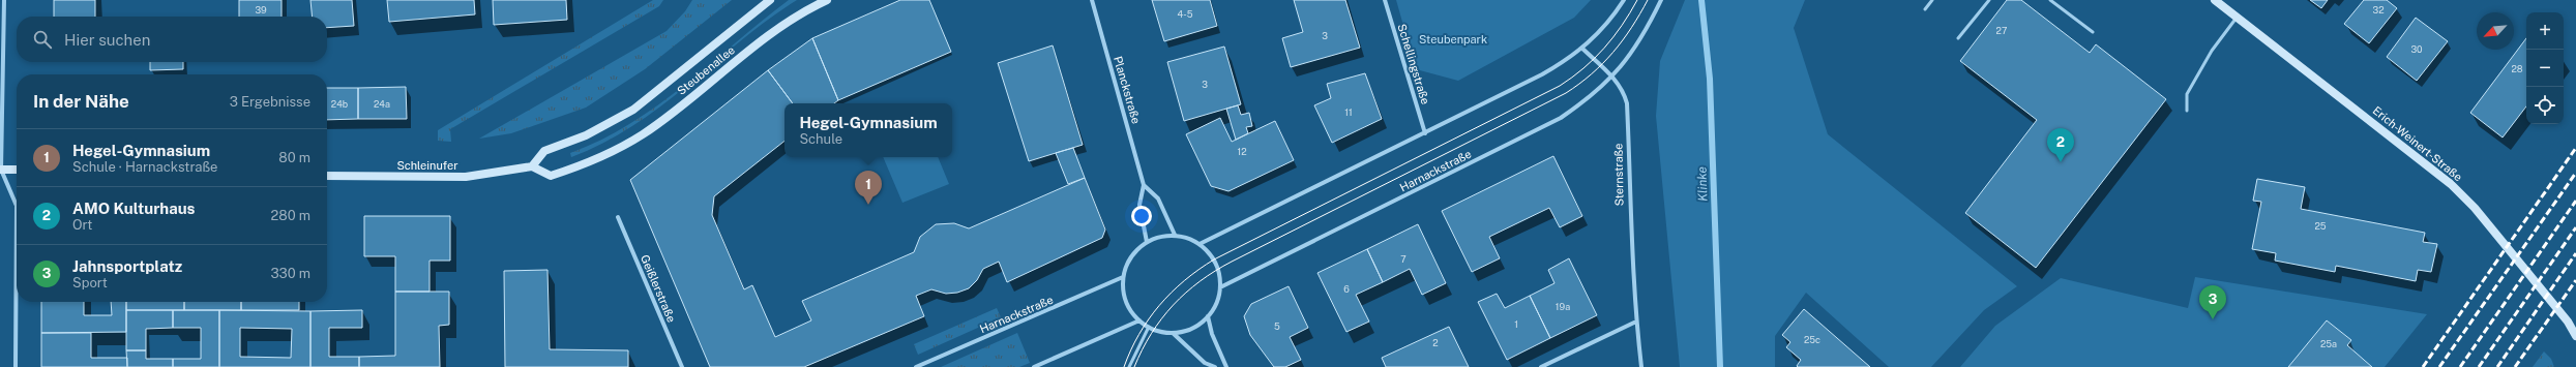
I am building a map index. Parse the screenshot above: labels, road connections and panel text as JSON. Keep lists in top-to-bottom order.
{
  "streets": {
    "main road": ["Steubenallee", "Erich-Weinert-Straße", "Schleinufer"],
    "street": [
      "Schellingstraße",
      "Planckstraße",
      "Harnackstraße",
      "Sternstraße",
      "Geißlerstraße"
    ]
  },
  "crossings": [
    ["Steubenallee", "Schleinufer"],
    ["Planckstraße", "Harnackstraße"],
    ["Harnackstraße", "Sternstraße"]
  ],
  "water": ["Klinke"],
  "parks": ["Steubenpark"],
  "house_numbers": [
    "39",
    "32",
    "4-5",
    "27",
    "3",
    "30",
    "28",
    "3",
    "24b",
    "24a",
    "11",
    "12",
    "25",
    "7",
    "6",
    "19a",
    "1",
    "5",
    "25c",
    "2",
    "25a"
  ],
  "north": "bottom left",
  "page": {
    "map_buttons": ["+", "−"],
    "search": "Hier suchen",
    "heading": ["In der Nähe", "3 Ergebnisse"],
    "popup": ["Hegel-Gymnasium", "Schule"],
    "pins": ["2", "1", "3"],
    "list": [
      {
        "mark": "1",
        "name": "Hegel-Gymnasium",
        "note": "Schule · Harnackstraße",
        "value": "80 m"
      },
      {
        "mark": "2",
        "name": "AMO Kulturhaus",
        "note": "Ort",
        "value": "280 m"
      },
      {
        "mark": "3",
        "name": "Jahnsportplatz",
        "note": "Sport",
        "value": "330 m"
      }
    ]
  }
}
